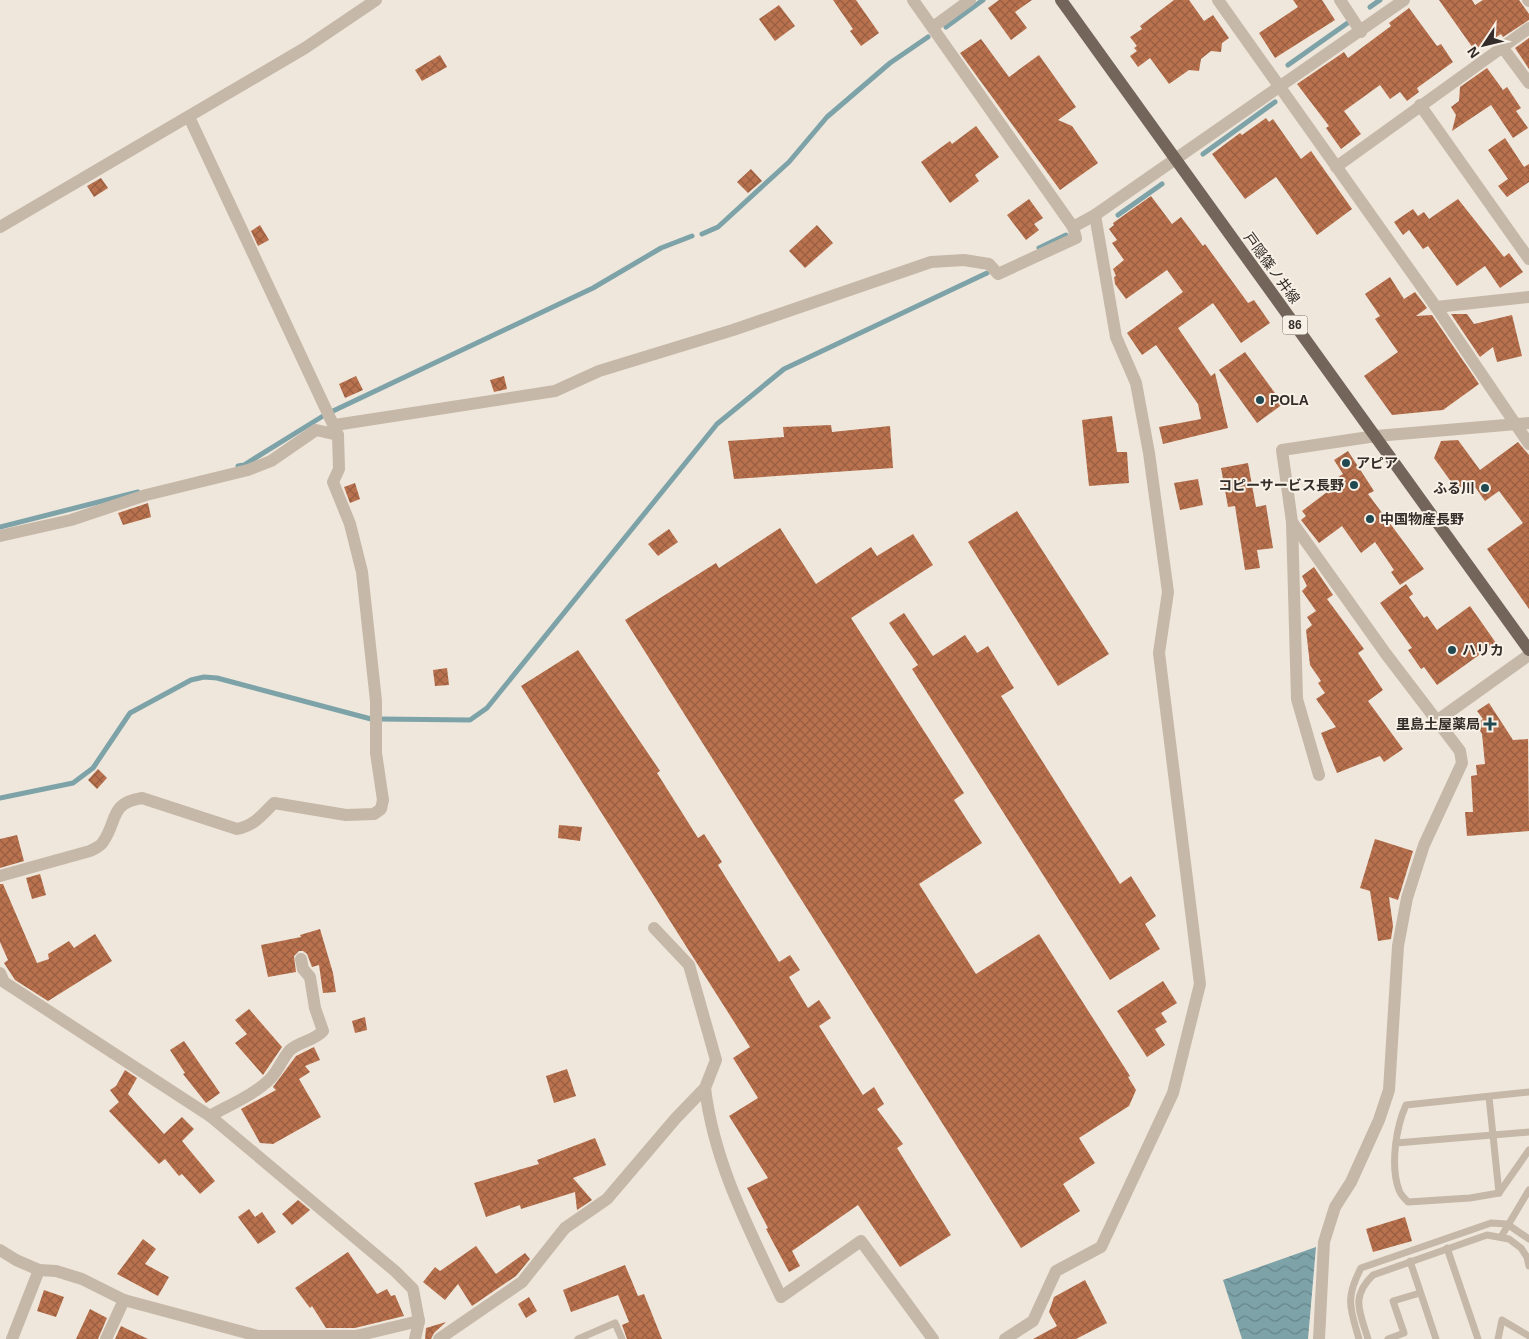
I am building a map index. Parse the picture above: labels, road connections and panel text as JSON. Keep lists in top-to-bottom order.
{
  "streets": {
    "main road": ["戸隠篠ノ井線", "86"]
  },
  "places": {
    "other": [
      "POLA",
      "アピア",
      "コピーサービス長野",
      "ふる川",
      "中国物産長野",
      "ハリカ"
    ],
    "health": ["里島土屋薬局"]
  },
  "north": "bottom left"
}
